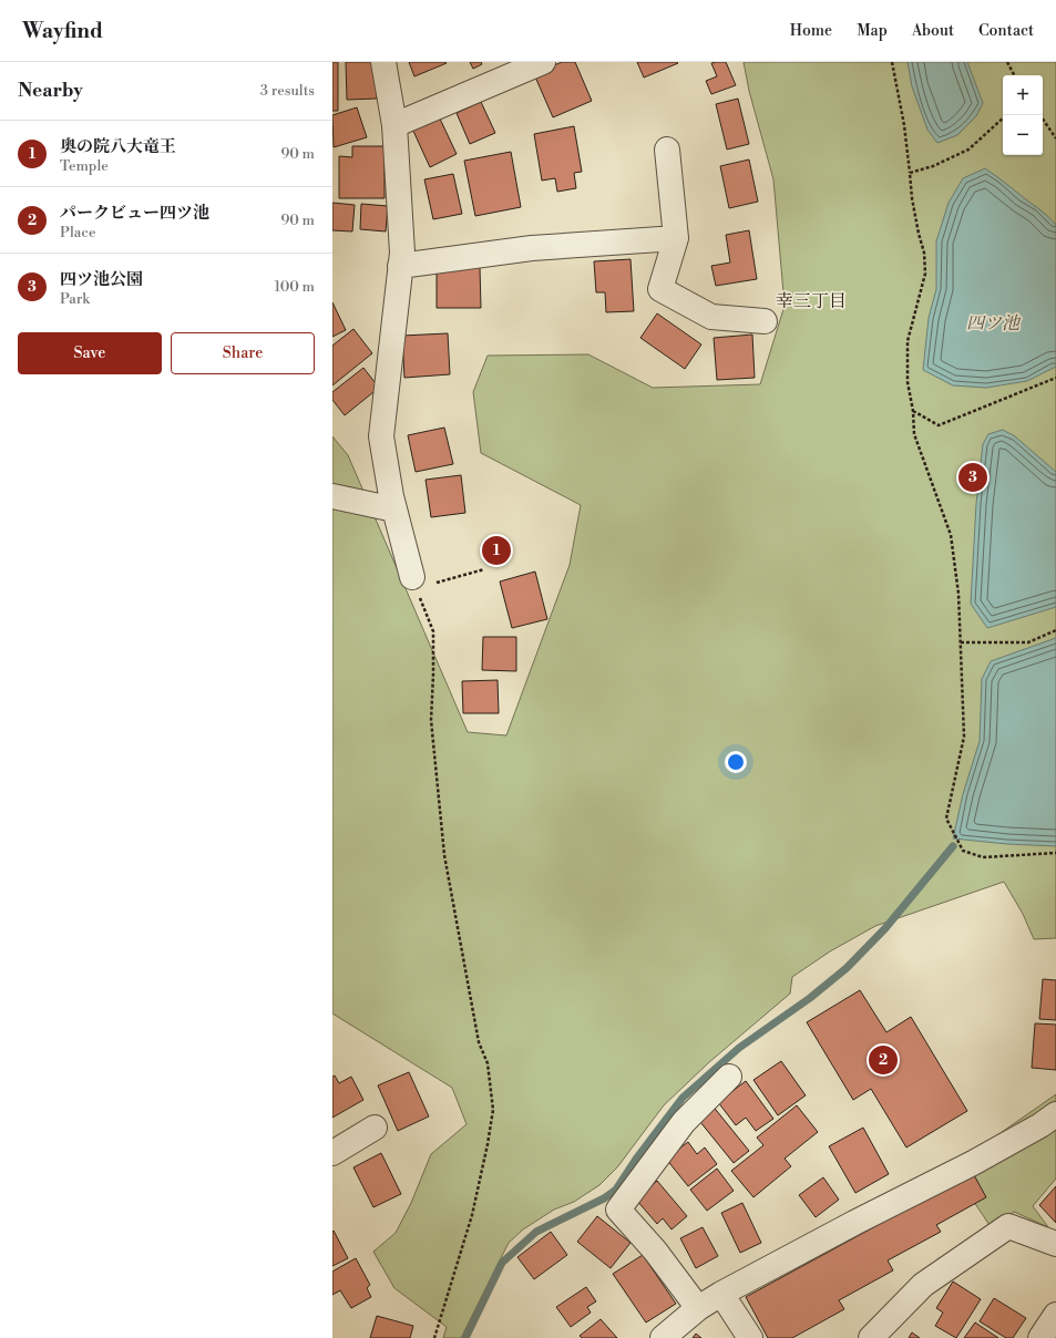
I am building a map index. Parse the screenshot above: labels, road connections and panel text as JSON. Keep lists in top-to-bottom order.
{
  "districts": ["幸三丁目"],
  "water": ["四ツ池"],
  "page": {
    "header": "Wayfind",
    "nav": [
      "Home",
      "Map",
      "About",
      "Contact"
    ],
    "heading": ["Nearby", "3 results"],
    "map_buttons": ["+", "−"],
    "list": [
      {
        "mark": "1",
        "name": "奥の院八大竜王",
        "note": "Temple",
        "value": "90 m"
      },
      {
        "mark": "2",
        "name": "パークビュー四ツ池",
        "note": "Place",
        "value": "90 m"
      },
      {
        "mark": "3",
        "name": "四ツ池公園",
        "note": "Park",
        "value": "100 m"
      }
    ],
    "buttons": ["Save", "Share"],
    "pins": ["3", "1", "2"]
  }
}
